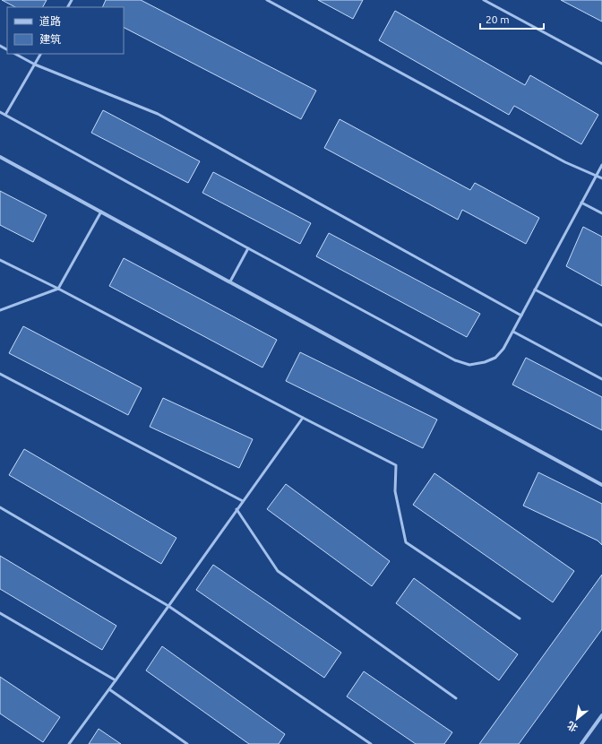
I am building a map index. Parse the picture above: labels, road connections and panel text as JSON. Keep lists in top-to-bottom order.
{
  "legend": ["道路", "建筑"],
  "scale_bar": "20 m",
  "north": "bottom left"
}
